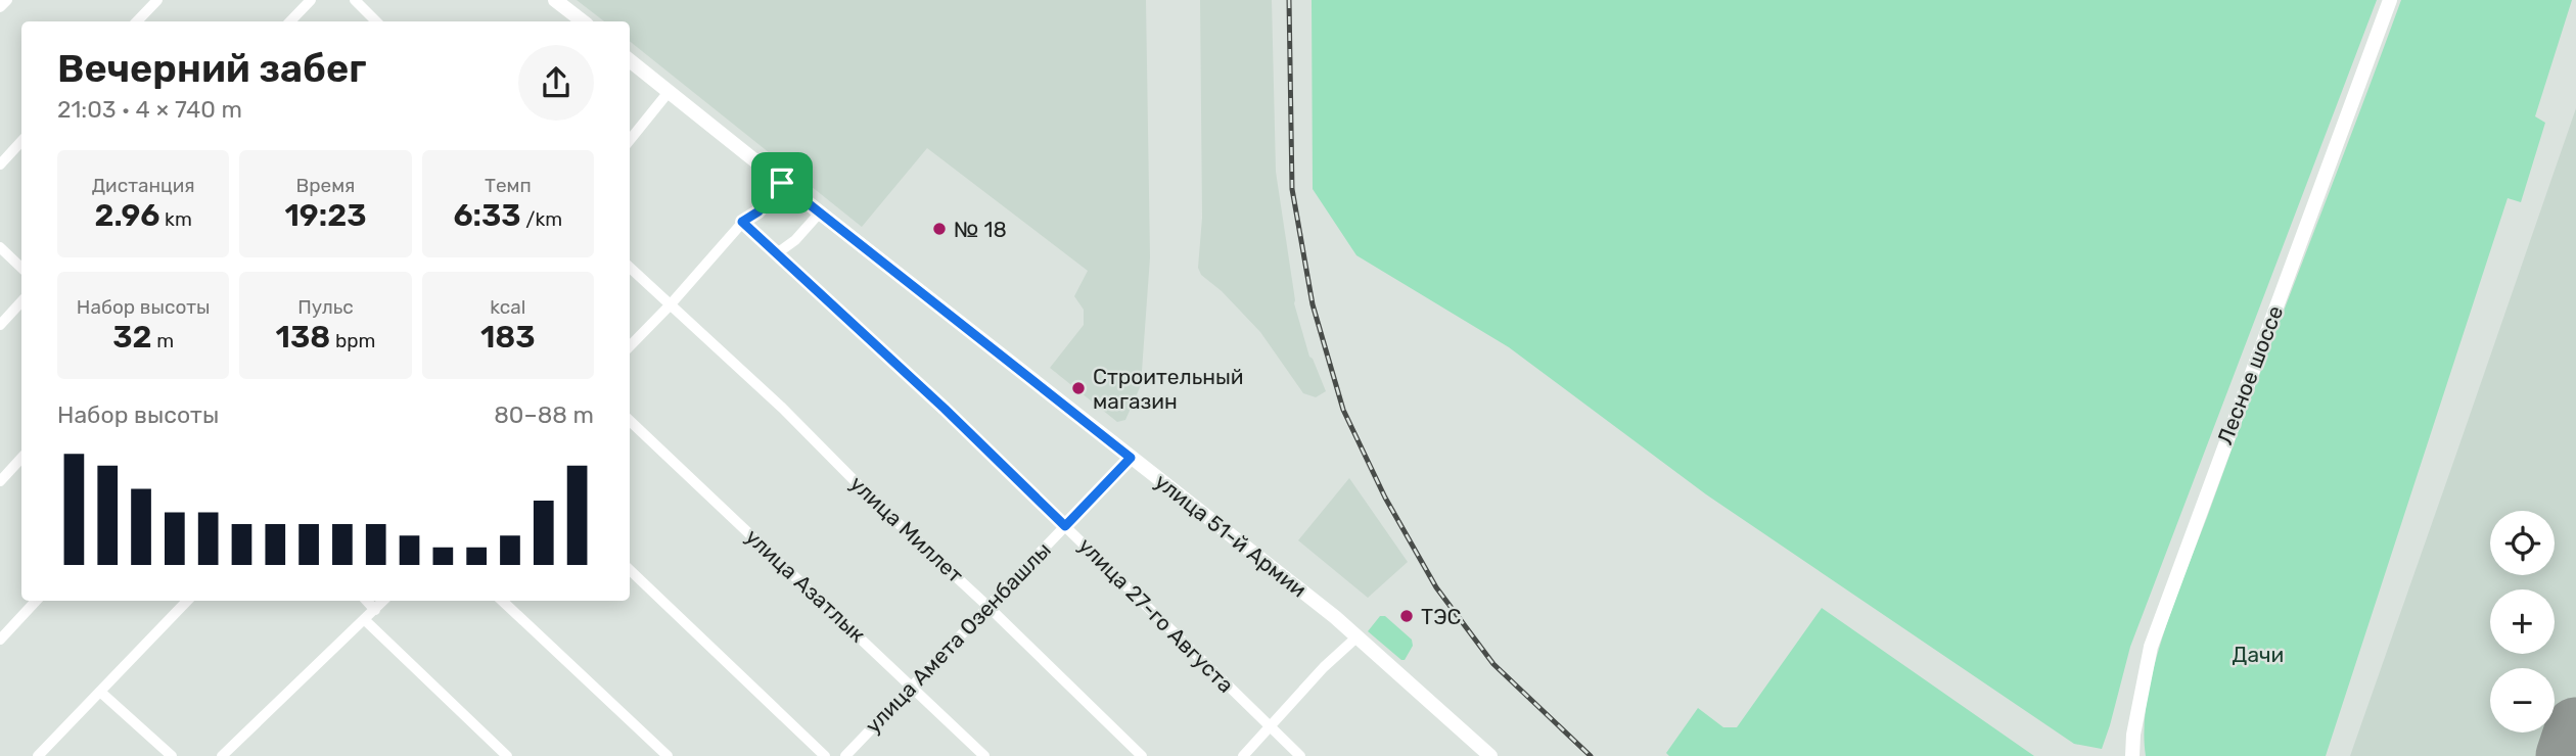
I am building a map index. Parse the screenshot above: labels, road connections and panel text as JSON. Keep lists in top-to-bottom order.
{
  "streets": {
    "main road": ["Лесное шоссе", "улица 51-й Армии"],
    "street": [
      "улица Миллет",
      "улица Азатлык",
      "улица 27-го Августа",
      "улица Амета Озенбашлы"
    ]
  },
  "crossings": [
    ["улица Миллет", "улица Амета Озенбашлы"],
    ["улица 51-й Армии", "улица Амета Озенбашлы"],
    ["улица Азатлык", "улица Амета Озенбашлы"],
    ["улица 27-го Августа", "улица Амета Озенбашлы"]
  ],
  "parks": ["Дачи"],
  "places": ["№ 18", "Строительный магазин", "ТЭС"],
  "page": {
    "heading": ["Вечерний забег", "21:03 · 4 × 740 m"],
    "stats": [
      ["Дистанция", "2.96 km"],
      ["Время", "19:23"],
      ["Темп", "6:33 /km"],
      ["Набор высоты", "32 m"],
      ["Пульс", "138 bpm"],
      ["kcal", "183"]
    ],
    "chart": ["Набор высоты", "80–88 m"],
    "map_buttons": ["+", "−"]
  }
}
